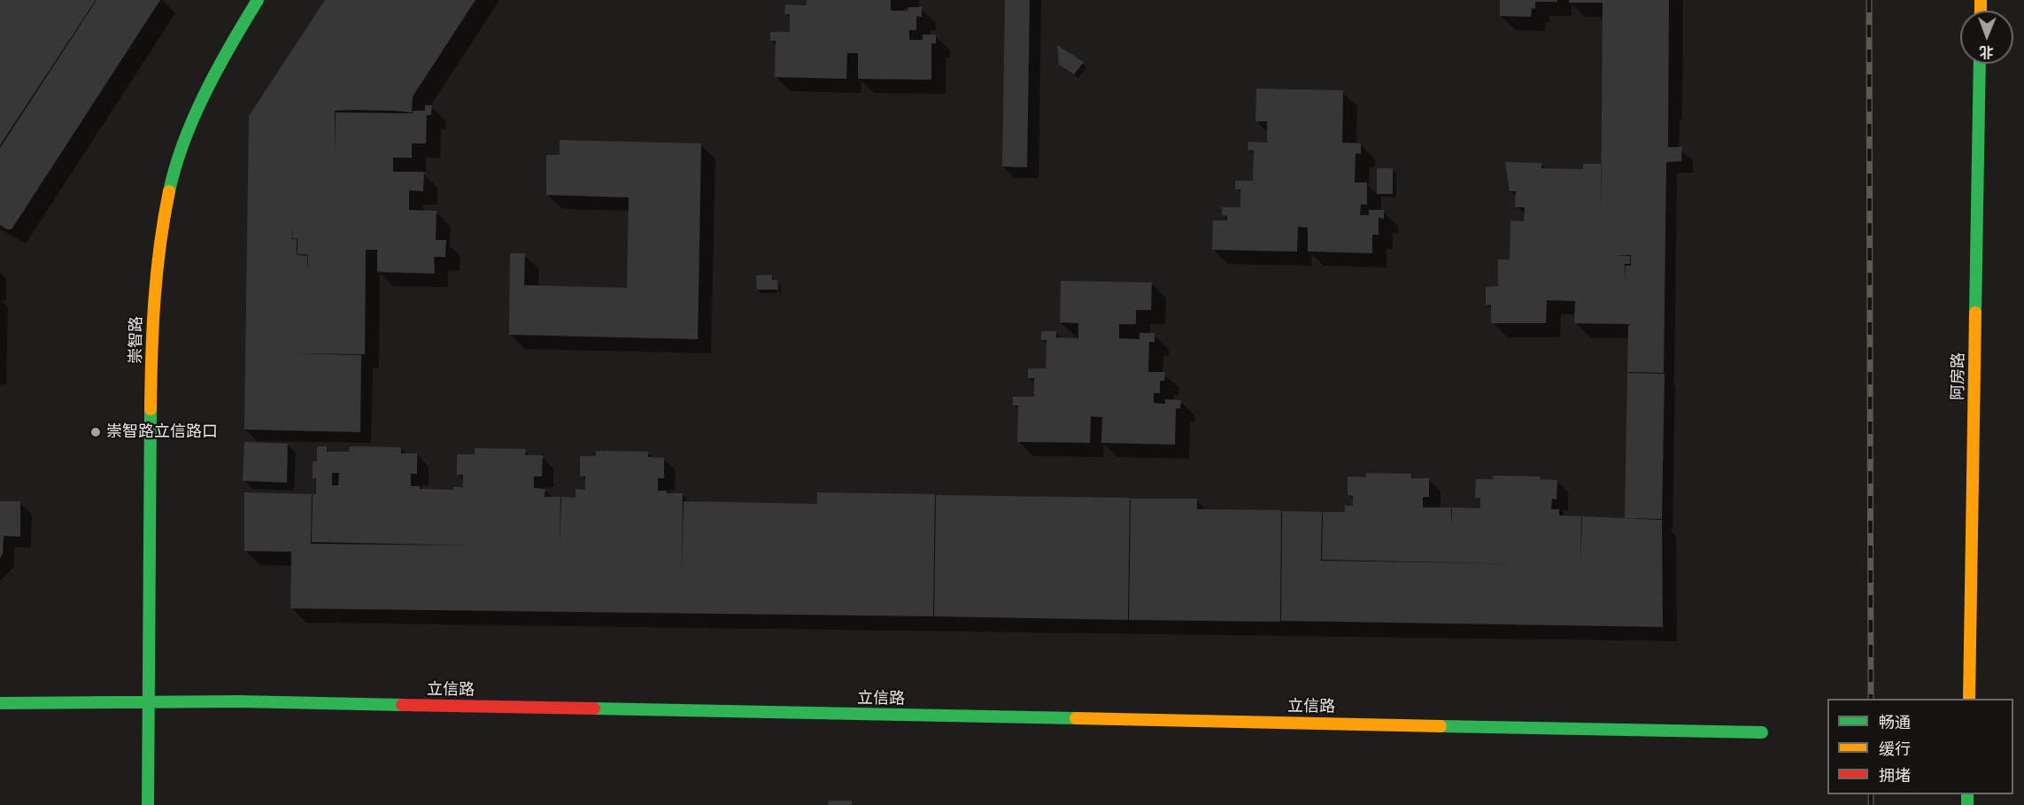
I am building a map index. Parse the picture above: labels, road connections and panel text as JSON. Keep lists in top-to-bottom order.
{
  "streets": {
    "street": ["崇智路", "阿房路", "立信路"]
  },
  "crossings": [
    ["崇智路", "立信路"]
  ],
  "places": ["崇智路立信路口"],
  "legend": ["畅通", "缓行", "拥堵"],
  "north": "bottom"
}
